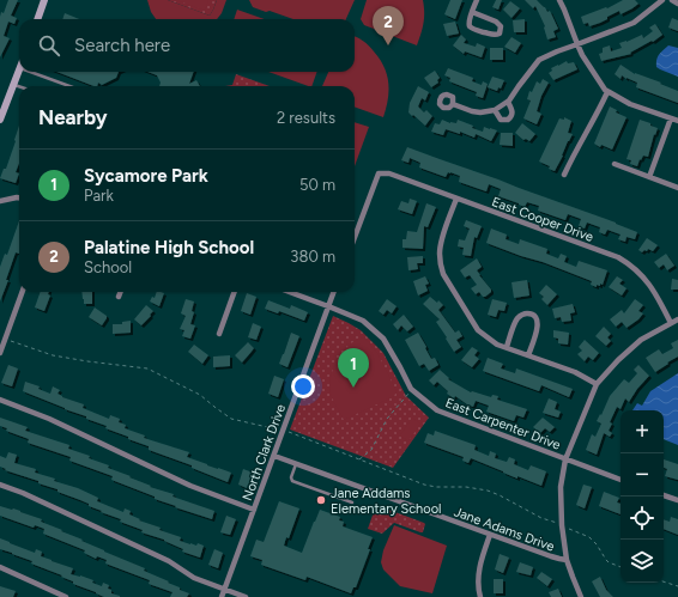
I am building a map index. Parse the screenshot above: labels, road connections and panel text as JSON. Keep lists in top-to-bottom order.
{
  "streets": {
    "street": [
      "East Cooper Drive",
      "East Carpenter Drive",
      "North Clark Drive",
      "Jane Adams Drive"
    ]
  },
  "crossings": [
    ["East Carpenter Drive", "North Clark Drive"],
    ["North Clark Drive", "Jane Adams Drive"]
  ],
  "places": ["Jane Addams Elementary School"],
  "page": {
    "pins": ["2", "1"],
    "search": "Search here",
    "heading": ["Nearby", "2 results"],
    "list": [
      {
        "mark": "1",
        "name": "Sycamore Park",
        "note": "Park",
        "value": "50 m"
      },
      {
        "mark": "2",
        "name": "Palatine High School",
        "note": "School",
        "value": "380 m"
      }
    ],
    "map_buttons": ["+", "−"]
  }
}
